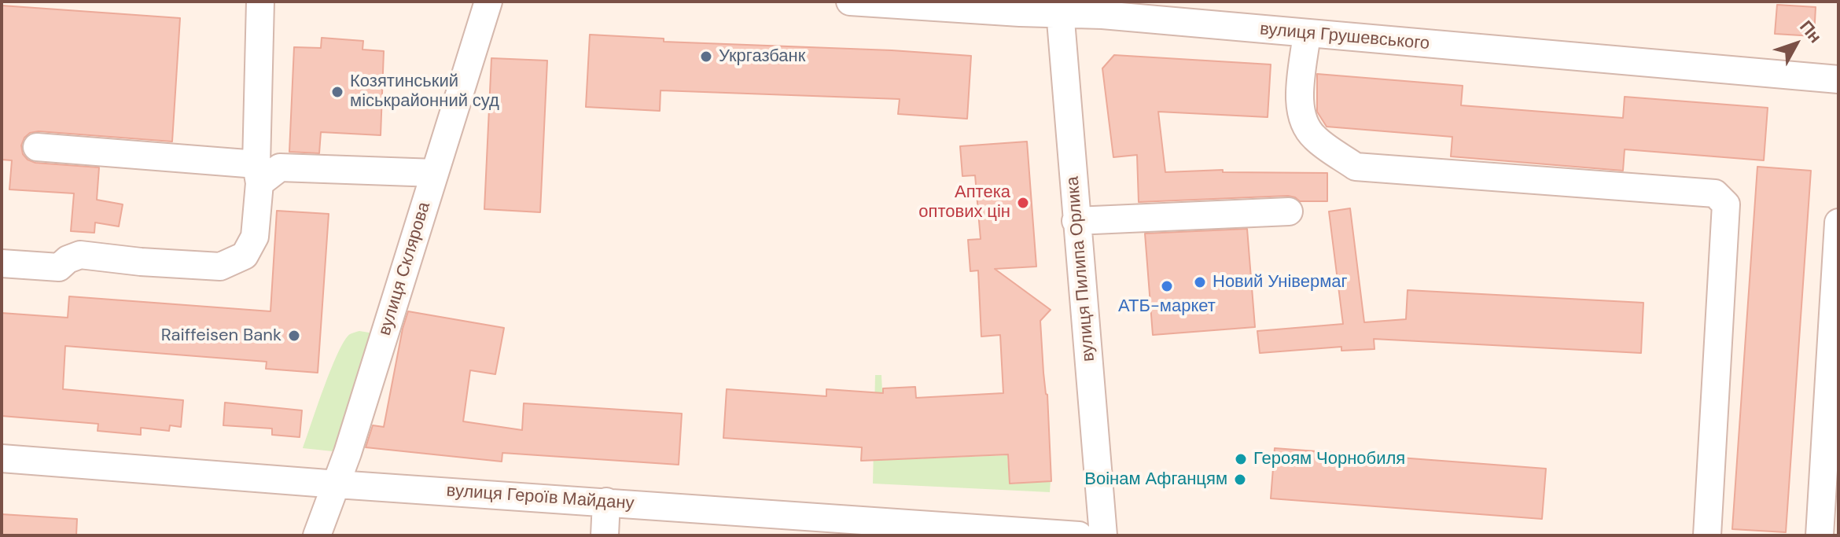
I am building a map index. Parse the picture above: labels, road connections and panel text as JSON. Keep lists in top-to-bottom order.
{
  "streets": {
    "street": [
      "вулиця Грушевського",
      "вулиця Склярова",
      "вулиця Пилипа Орлика",
      "вулиця Героїв Майдану"
    ]
  },
  "crossings": [
    ["вулиця Грушевського", "вулиця Пилипа Орлика"],
    ["вулиця Склярова", "вулиця Героїв Майдану"]
  ],
  "places": [
    "Укргазбанк",
    "Козятинський міськрайонний суд",
    "Аптека оптових цін",
    "Новий Універмаг",
    "АТБ-маркет",
    "Raiffeisen Bank",
    "Героям Чорнобиля",
    "Воінам Афганцям"
  ],
  "north": "top right"
}
